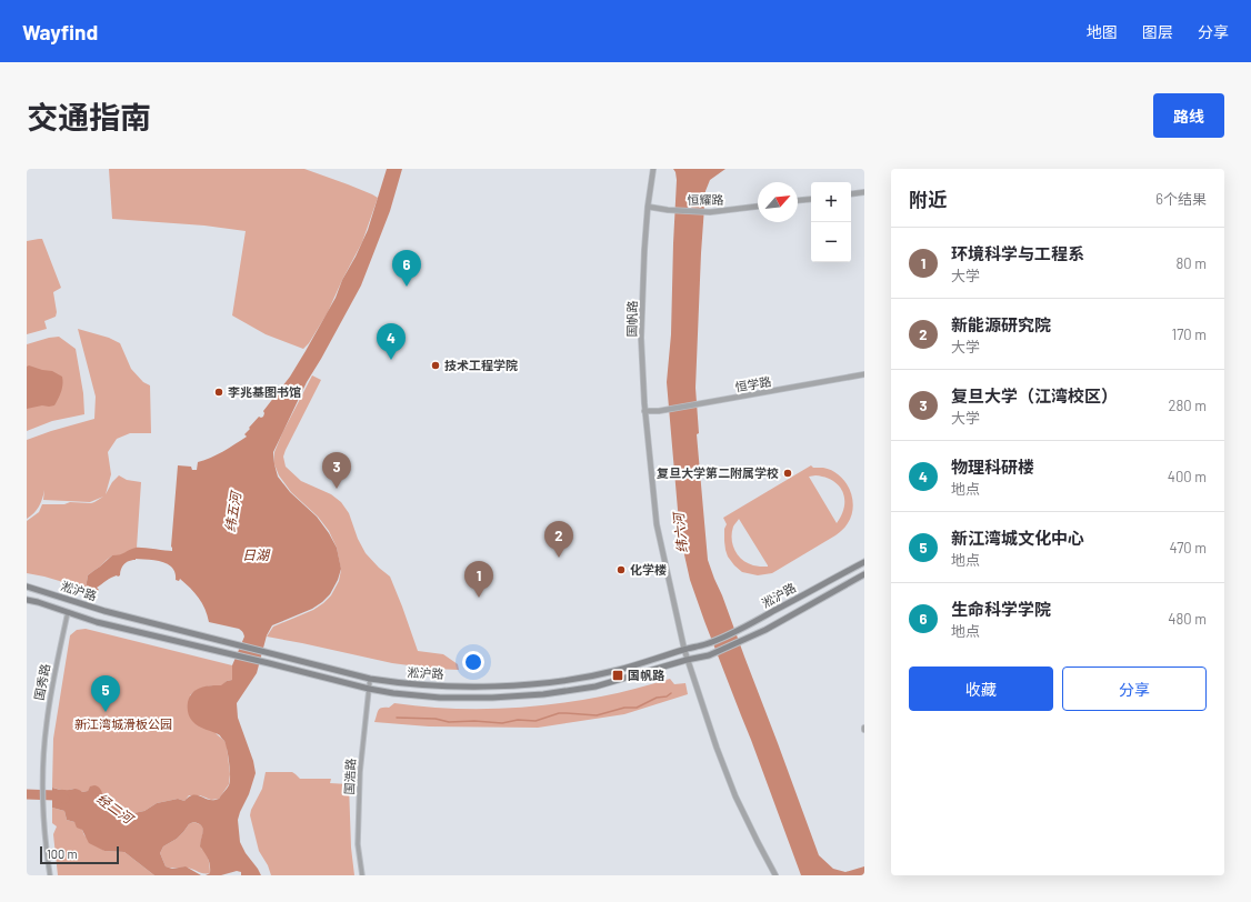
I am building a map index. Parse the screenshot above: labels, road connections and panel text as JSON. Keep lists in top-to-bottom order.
{
  "streets": {
    "main road": ["淞沪路", "国秀路"],
    "street": [
      "恒耀路",
      "国帆路",
      "恒学路",
      "国浩路"
    ]
  },
  "crossings": [
    ["恒耀路", "国帆路"],
    ["国帆路", "恒学路"],
    ["国帆路", "淞沪路"],
    ["淞沪路", "国秀路"],
    ["淞沪路", "国浩路"]
  ],
  "water": [
    "纬五河",
    "纬六河",
    "日湖",
    "经二河"
  ],
  "parks": ["新江湾城滑板公园"],
  "places": {
    "other": [
      "技术工程学院",
      "李兆基图书馆",
      "复旦大学第二附属学校",
      "化学楼"
    ],
    "transit": ["国帆路"]
  },
  "scale_bar": "100 m",
  "north": "top right",
  "page": {
    "header": "Wayfind",
    "nav": ["地图", "图层", "分享"],
    "title": "交通指南",
    "buttons": [
      "路线",
      ["收藏", "分享"]
    ],
    "heading": ["附近", "6个结果"],
    "map_buttons": ["+", "−"],
    "list": [
      {
        "mark": "1",
        "name": "环境科学与工程系",
        "note": "大学",
        "value": "80 m"
      },
      {
        "mark": "2",
        "name": "新能源研究院",
        "note": "大学",
        "value": "170 m"
      },
      {
        "mark": "3",
        "name": "复旦大学（江湾校区）",
        "note": "大学",
        "value": "280 m"
      },
      {
        "mark": "4",
        "name": "物理科研楼",
        "note": "地点",
        "value": "400 m"
      },
      {
        "mark": "5",
        "name": "新江湾城文化中心",
        "note": "地点",
        "value": "470 m"
      },
      {
        "mark": "6",
        "name": "生命科学学院",
        "note": "地点",
        "value": "480 m"
      }
    ],
    "pins": [
      "6",
      "4",
      "3",
      "2",
      "1",
      "5"
    ],
    "scale": "100 m"
  }
}
